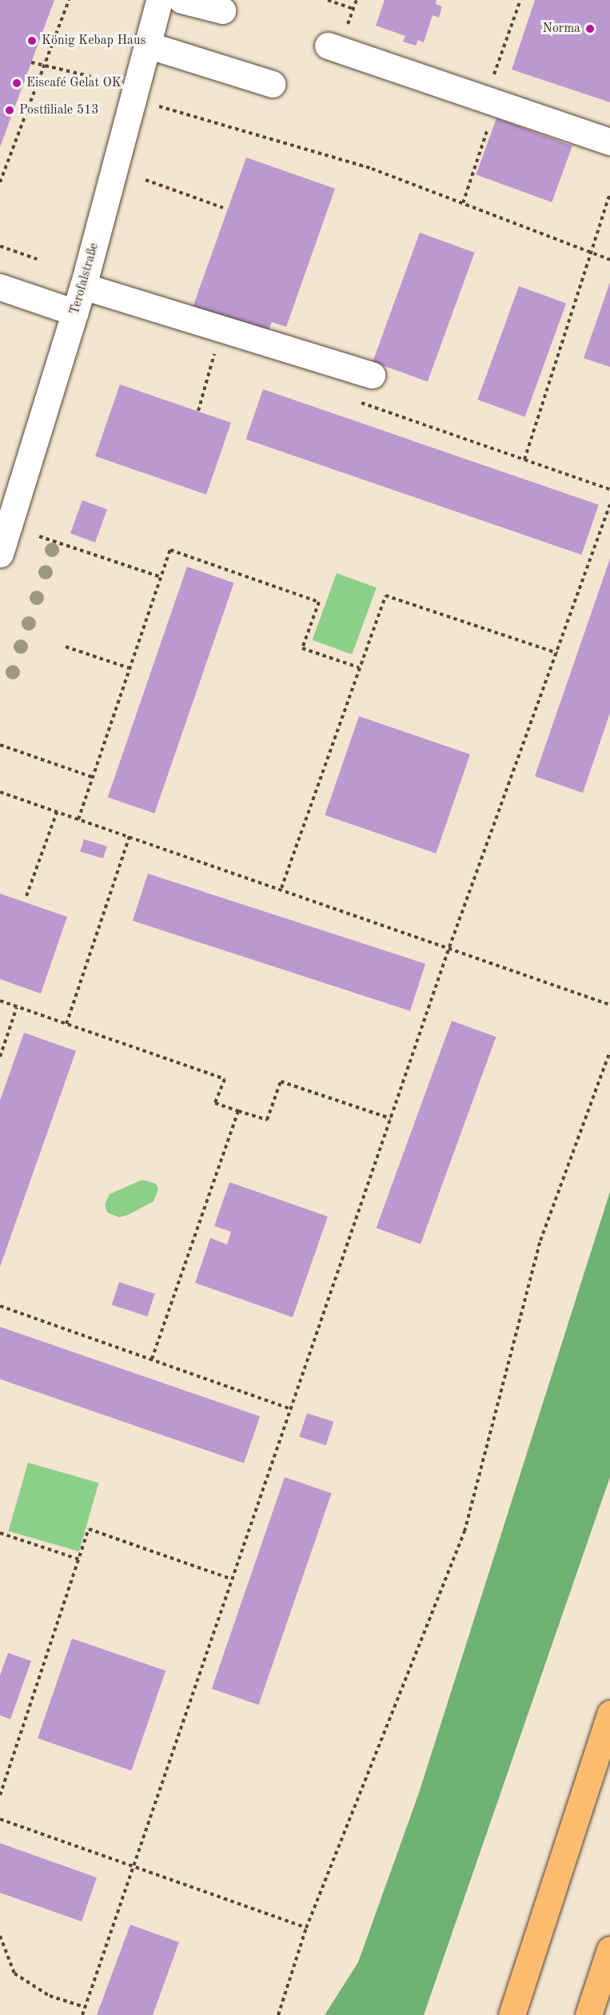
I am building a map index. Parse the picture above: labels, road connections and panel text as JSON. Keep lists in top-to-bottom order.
{
  "streets": {
    "street": ["Terofalstraße"]
  },
  "places": [
    "Norma",
    "König Kebap Haus",
    "Eiscafé Gelat OK",
    "Postfiliale 513"
  ]
}
